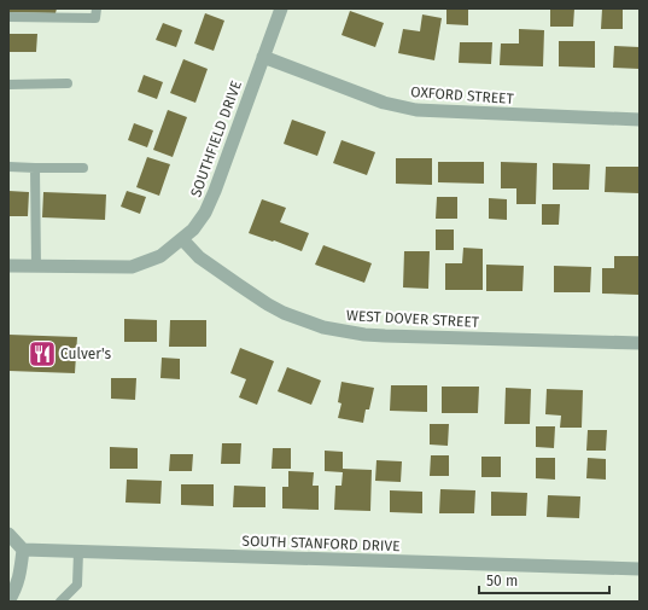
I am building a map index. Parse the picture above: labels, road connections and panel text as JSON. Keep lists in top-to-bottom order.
{
  "streets": {
    "street": [
      "OXFORD STREET",
      "SOUTHFIELD DRIVE",
      "WEST DOVER STREET",
      "SOUTH STANFORD DRIVE"
    ]
  },
  "crossings": [
    ["OXFORD STREET", "SOUTHFIELD DRIVE"],
    ["SOUTHFIELD DRIVE", "WEST DOVER STREET"]
  ],
  "places": {
    "restaurant": ["Culver's"]
  },
  "scale_bar": "50 m"
}
